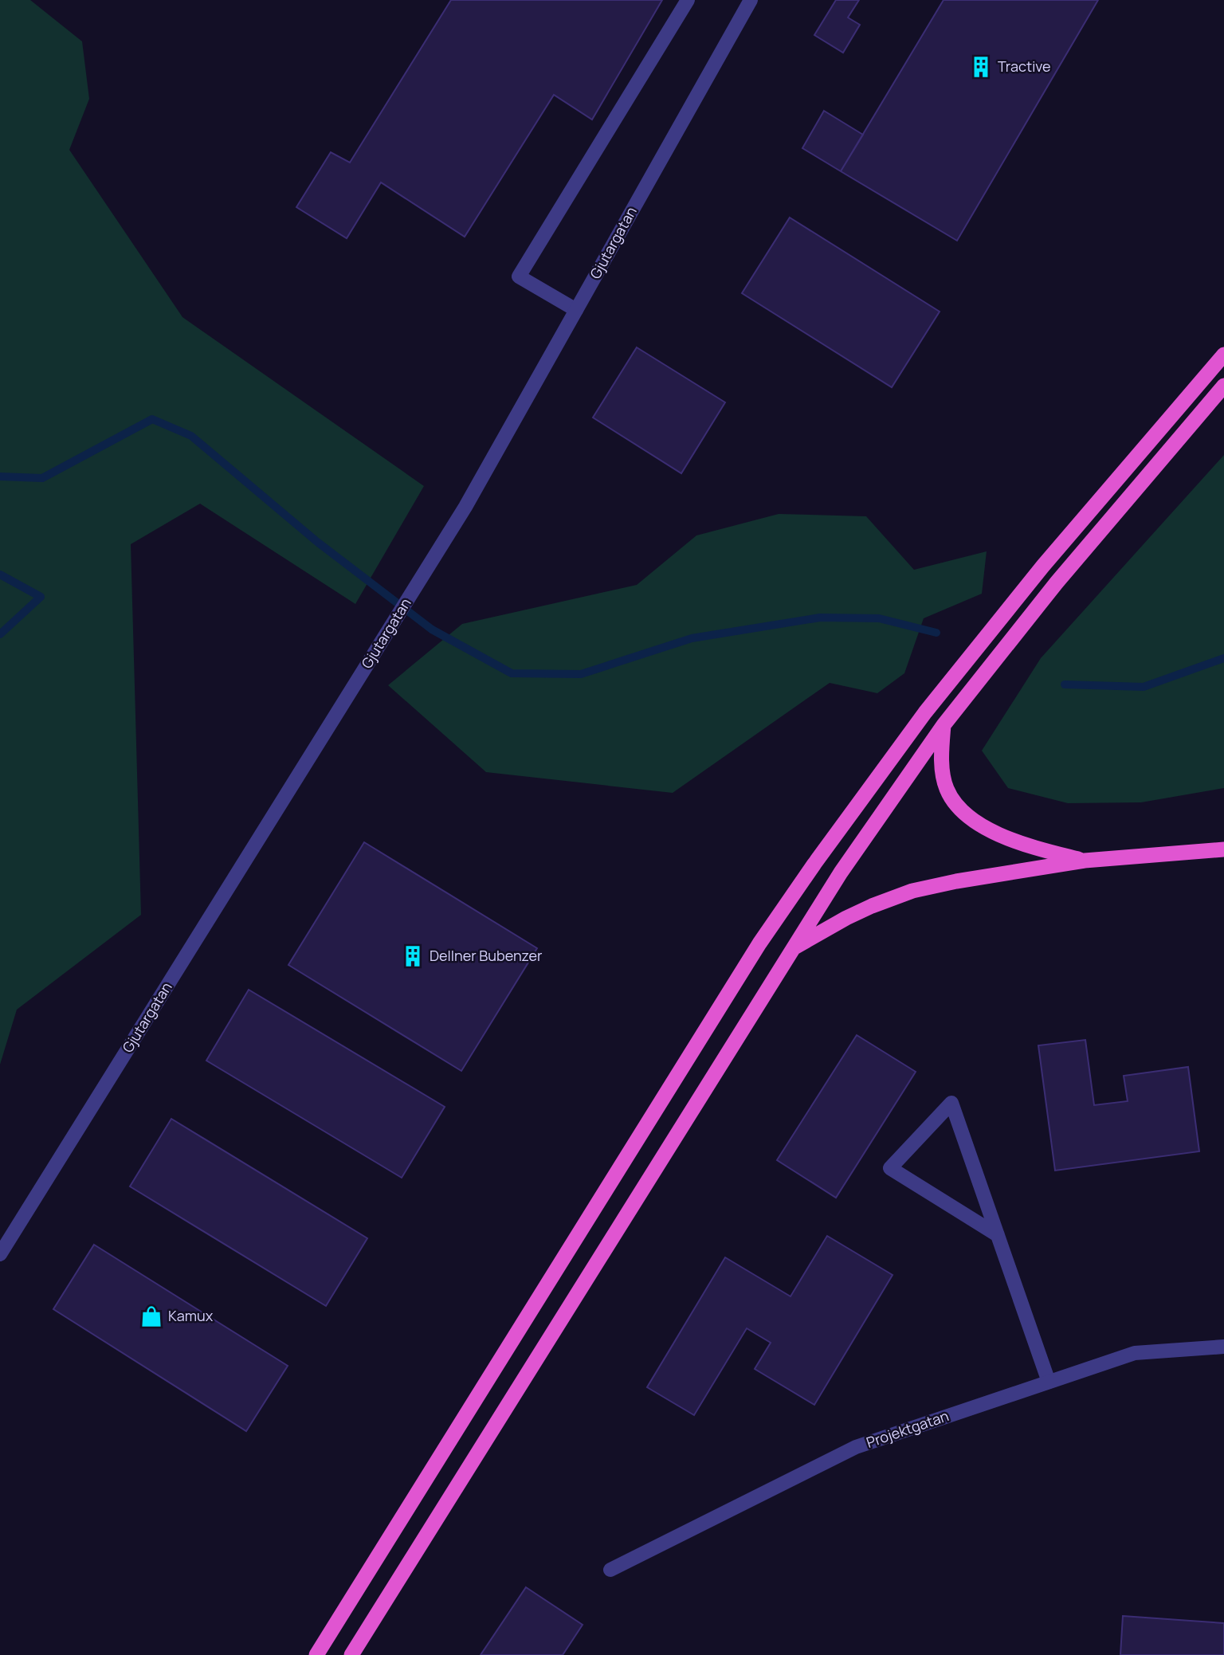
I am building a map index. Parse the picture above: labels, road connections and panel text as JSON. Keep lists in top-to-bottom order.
{
  "streets": {
    "street": ["Gjutargatan", "Projektgatan"]
  },
  "places": {
    "building": ["Tractive", "Dellner Bubenzer"],
    "shop": ["Kamux"]
  }
}
